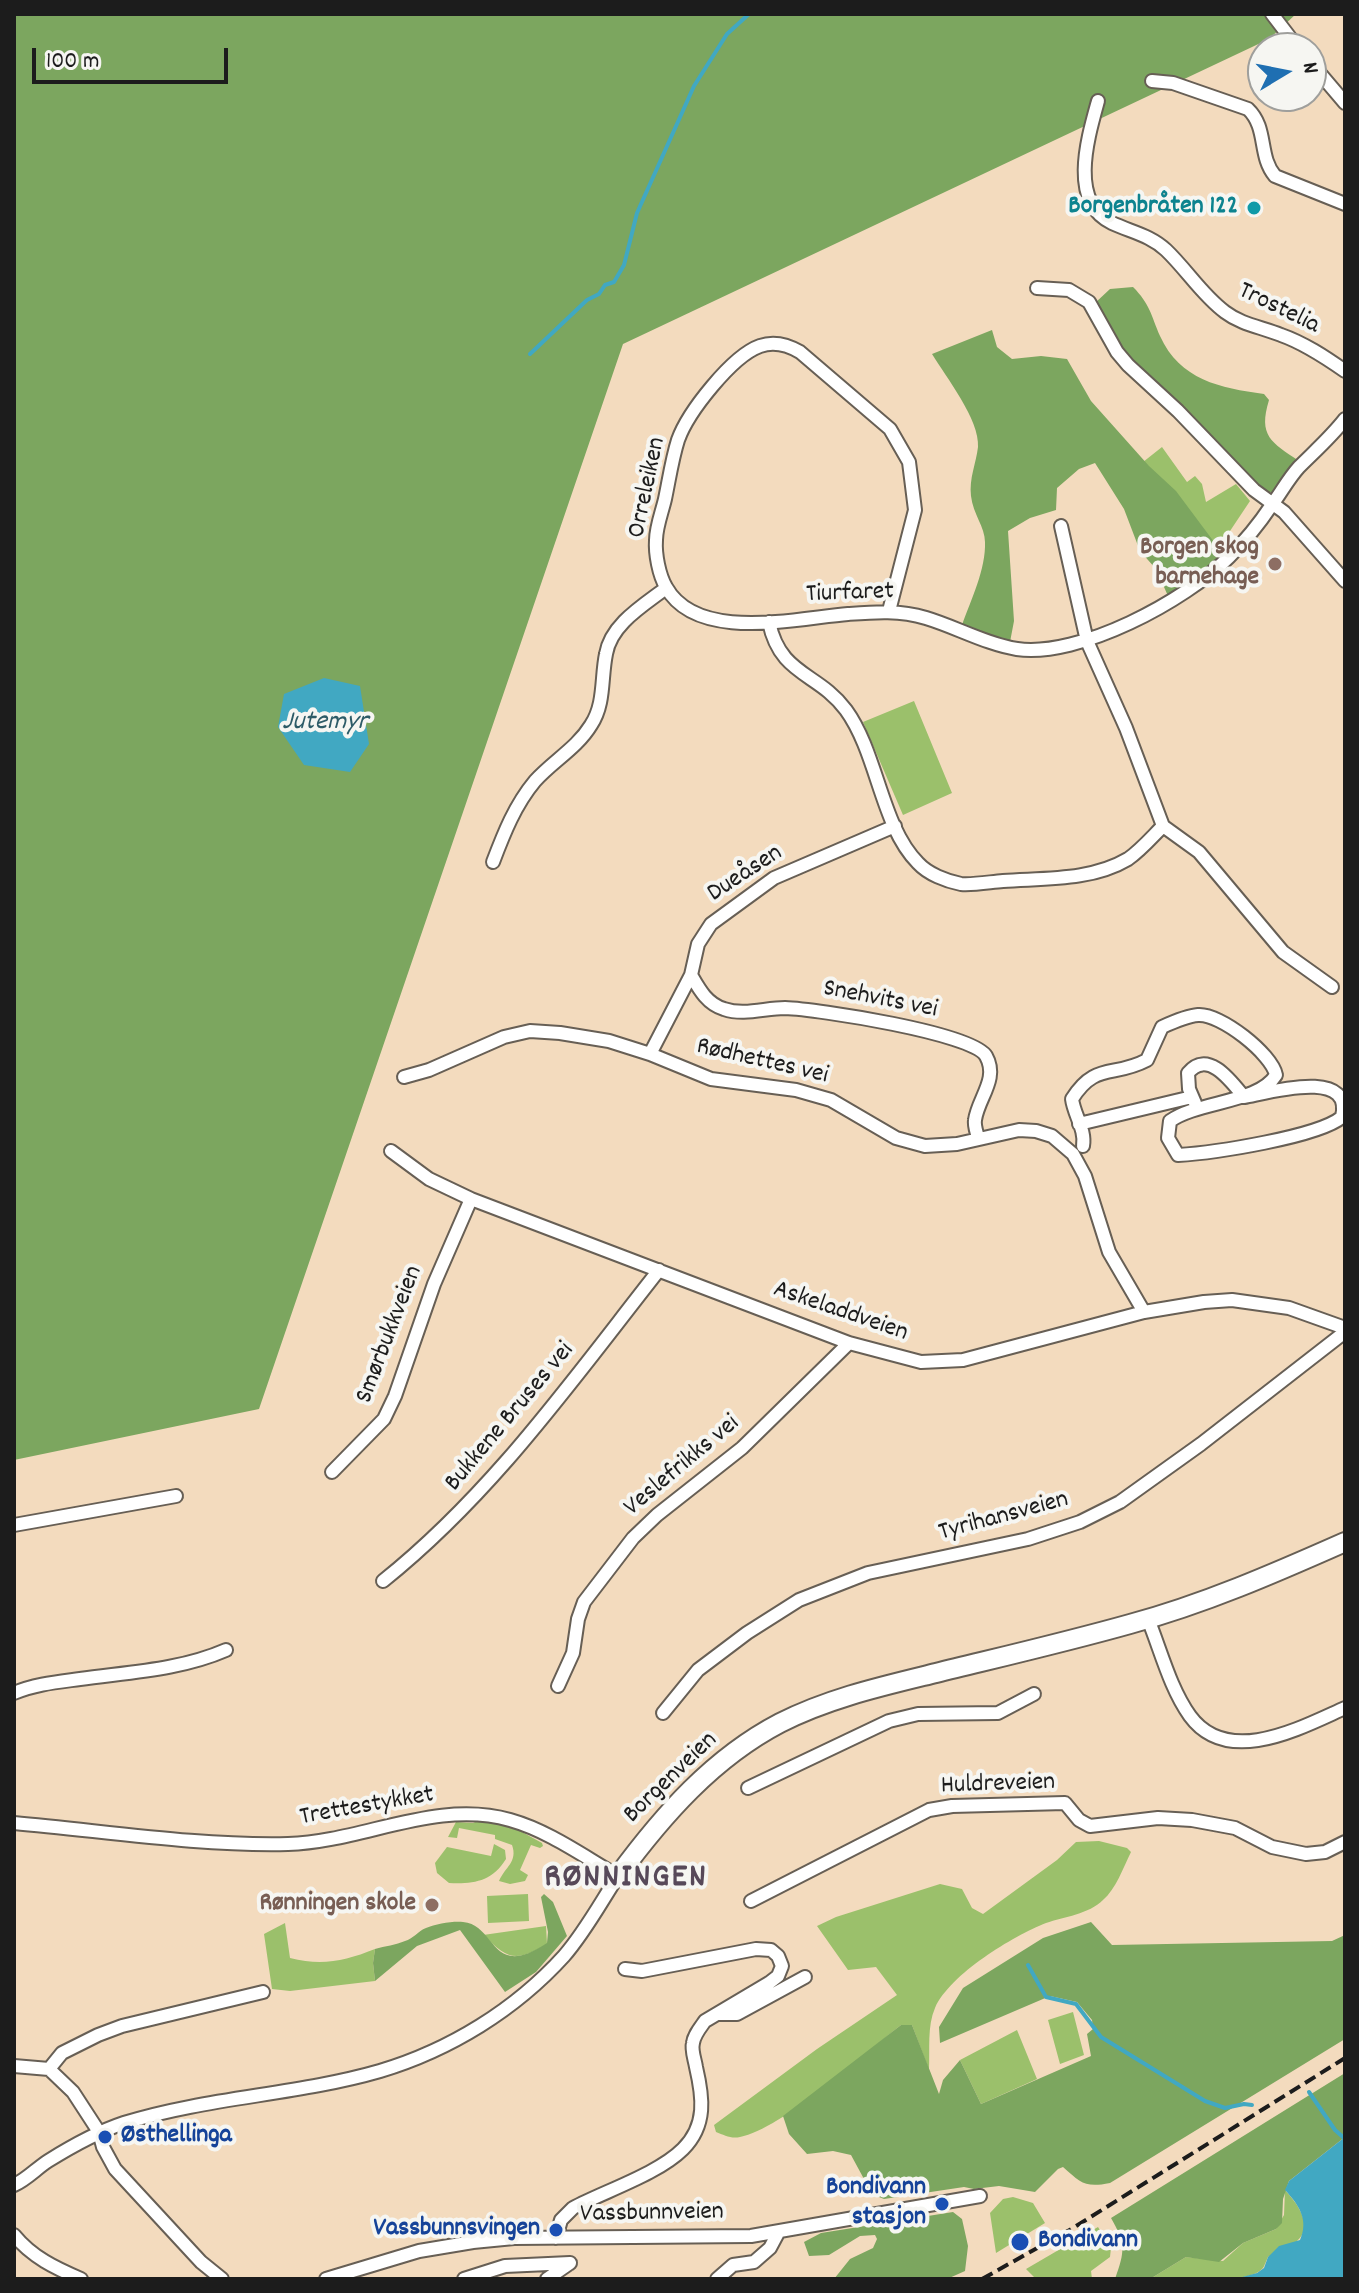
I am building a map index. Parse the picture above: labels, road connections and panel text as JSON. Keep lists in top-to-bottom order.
{
  "streets": {
    "street": [
      "Trostelia",
      "Orreleiken",
      "Tiurfaret",
      "Dueåsen",
      "Snehvits vei",
      "Rødhettes vei",
      "Askeladdveien",
      "Smørbukkveien",
      "Bukkene Bruses vei",
      "Veslefrikks vei",
      "Tyrihansveien",
      "Borgenveien",
      "Huldreveien",
      "Trettestykket",
      "Vassbunnveien"
    ]
  },
  "crossings": [
    ["Orreleiken", "Tiurfaret"],
    ["Dueåsen", "Snehvits vei"],
    ["Dueåsen", "Rødhettes vei"],
    ["Snehvits vei", "Rødhettes vei"],
    ["Rødhettes vei", "Askeladdveien"],
    ["Askeladdveien", "Smørbukkveien"],
    ["Askeladdveien", "Bukkene Bruses vei"],
    ["Askeladdveien", "Veslefrikks vei"],
    ["Askeladdveien", "Tyrihansveien"],
    ["Borgenveien", "Trettestykket"]
  ],
  "districts": ["RØNNINGEN"],
  "water": ["Jutemyr"],
  "places": [
    "Borgenbråten 122",
    "Borgen skog barnehage",
    "Rønningen skole",
    "Østhellinga",
    "Bondivann stasjon",
    "Vassbunnsvingen",
    "Bondivann"
  ],
  "scale_bar": "100 m",
  "north": "right"
}
